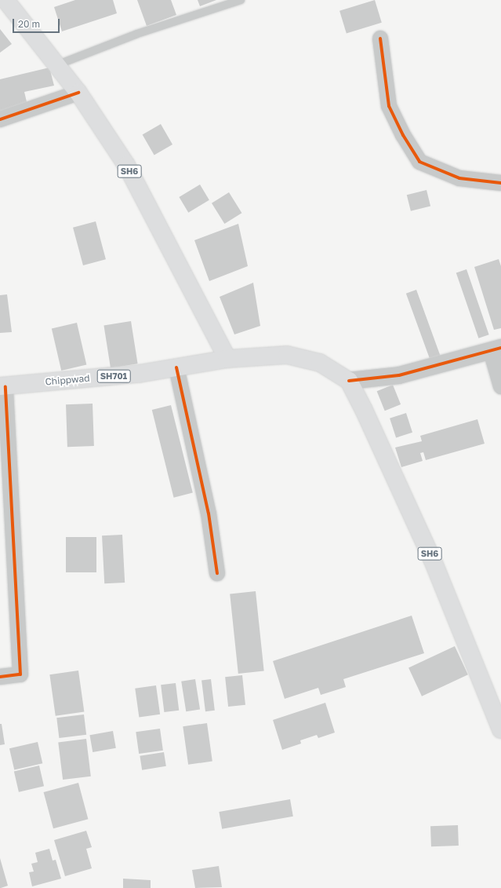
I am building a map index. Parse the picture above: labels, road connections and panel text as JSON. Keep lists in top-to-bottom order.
{
  "streets": {
    "main road": ["SH6", "SH701", "Chippwad"]
  },
  "crossings": [
    ["SH6", "Chippwad"]
  ],
  "scale_bar": "20 m"
}
